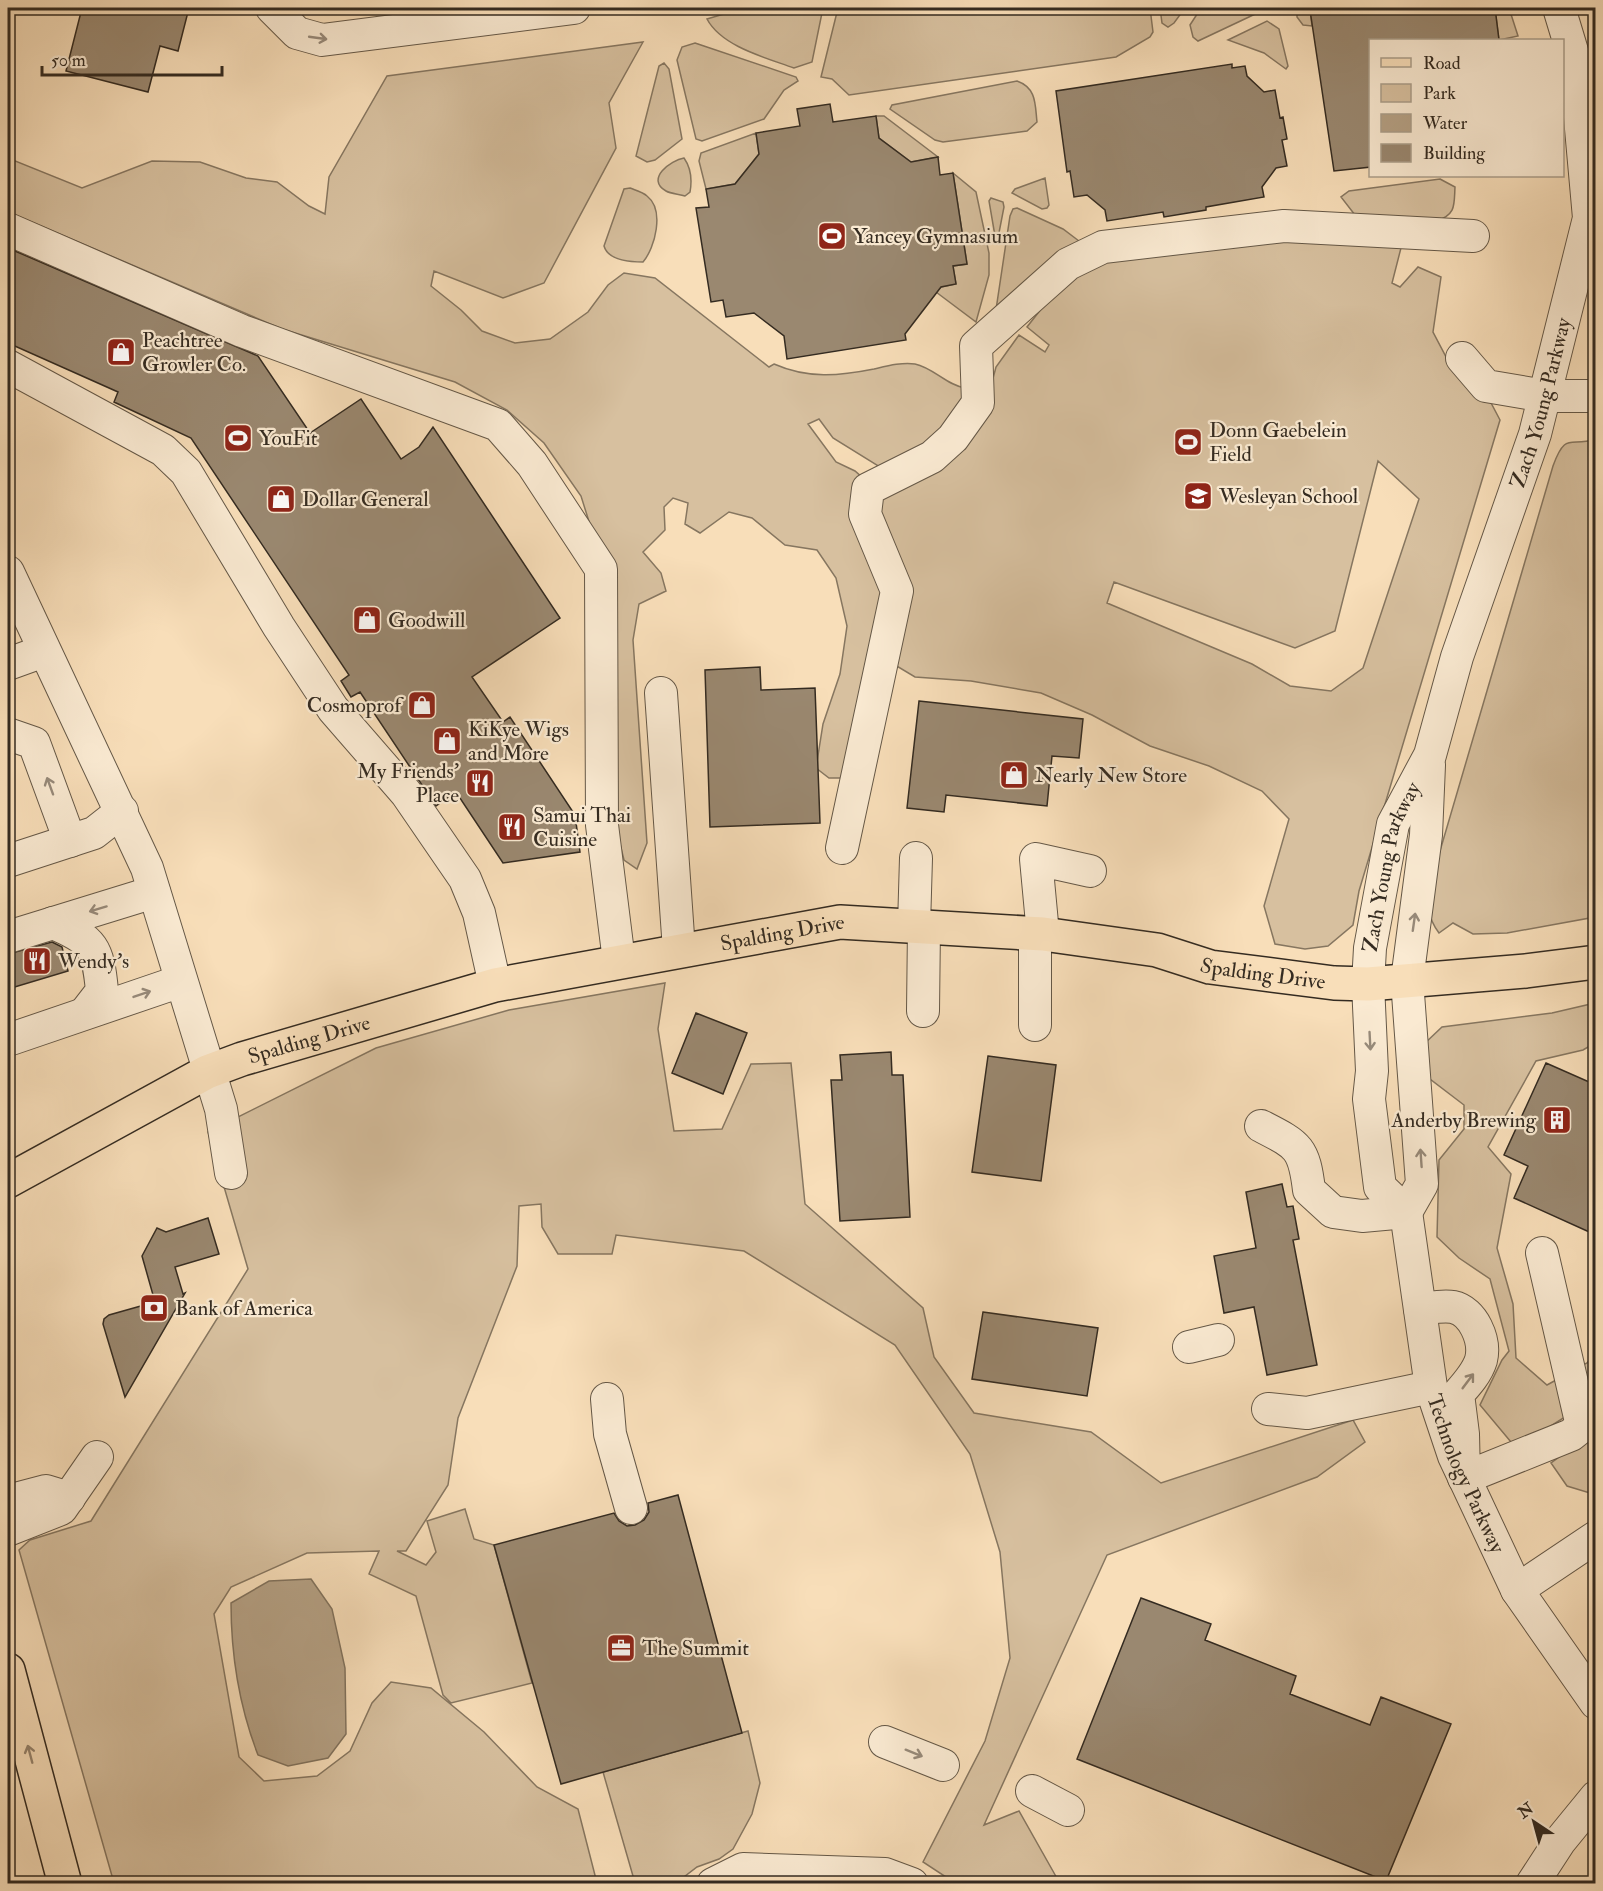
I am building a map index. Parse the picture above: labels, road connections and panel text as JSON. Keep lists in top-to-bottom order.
{
  "streets": {
    "main road": ["Spalding Drive"],
    "street": ["Zach Young Parkway", "Technology Parkway"]
  },
  "crossings": [
    ["Zach Young Parkway", "Spalding Drive"]
  ],
  "places": {
    "sports": ["Yancey Gymnasium", "YouFit", "Donn Gaebelein Field"],
    "shop": [
      "Peachtree Growler Co.",
      "Dollar General",
      "Goodwill",
      "Cosmoprof",
      "KiKye Wigs and More",
      "Nearly New Store"
    ],
    "school or university": ["Wesleyan School"],
    "restaurant": ["My Friends' Place", "Samui Thai Cuisine", "Wendy's"],
    "building": ["Anderby Brewing"],
    "bank": ["Bank of America"],
    "office": ["The Summit"]
  },
  "legend": [
    "Road",
    "Park",
    "Water",
    "Building"
  ],
  "scale_bar": "50 m",
  "north": "top left"
}
